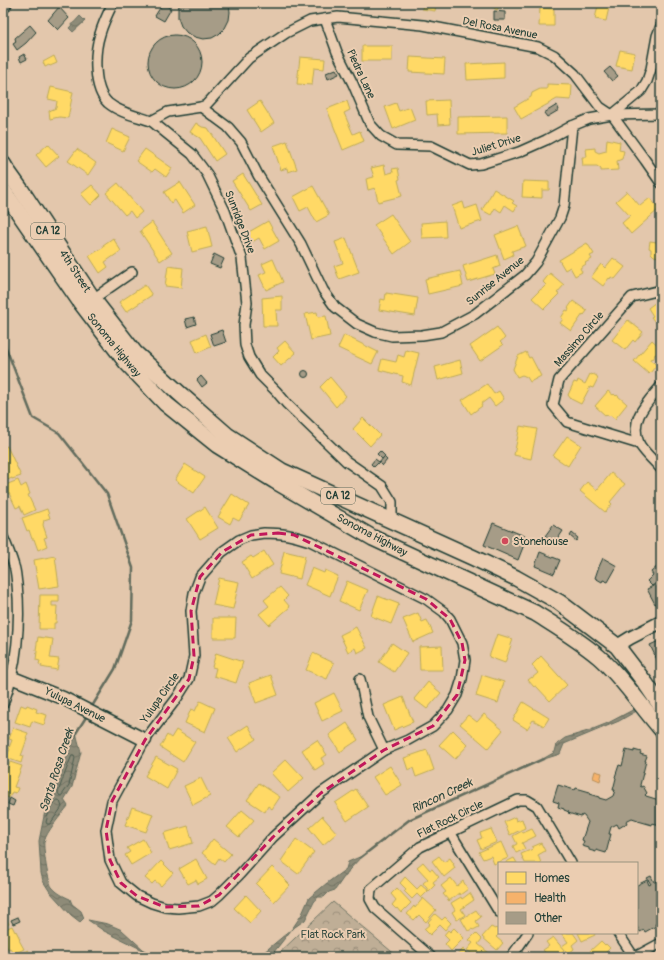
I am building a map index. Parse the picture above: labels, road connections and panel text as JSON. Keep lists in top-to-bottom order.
{
  "streets": {
    "main road": ["CA 12", "4th Street", "Sonoma Highway"],
    "street": [
      "Del Rosa Avenue",
      "Piedra Lane",
      "Juliet Drive",
      "Sunridge Drive",
      "Sunrise Avenue",
      "Massimo Circle",
      "Yulupa Circle",
      "Yulupa Avenue",
      "Flat Rock Circle"
    ]
  },
  "crossings": [
    ["Del Rosa Avenue", "Piedra Lane"],
    ["Del Rosa Avenue", "Sunrise Avenue"],
    ["Piedra Lane", "Juliet Drive"],
    ["Juliet Drive", "Sunrise Avenue"],
    ["Sunridge Drive", "Sonoma Highway"],
    ["4th Street", "Sonoma Highway"],
    ["Yulupa Circle", "Yulupa Avenue"]
  ],
  "water": ["Santa Rosa Creek", "Rincon Creek"],
  "parks": ["Flat Rock Park"],
  "places": ["Stonehouse"],
  "legend": ["Homes", "Health", "Other"]
}
